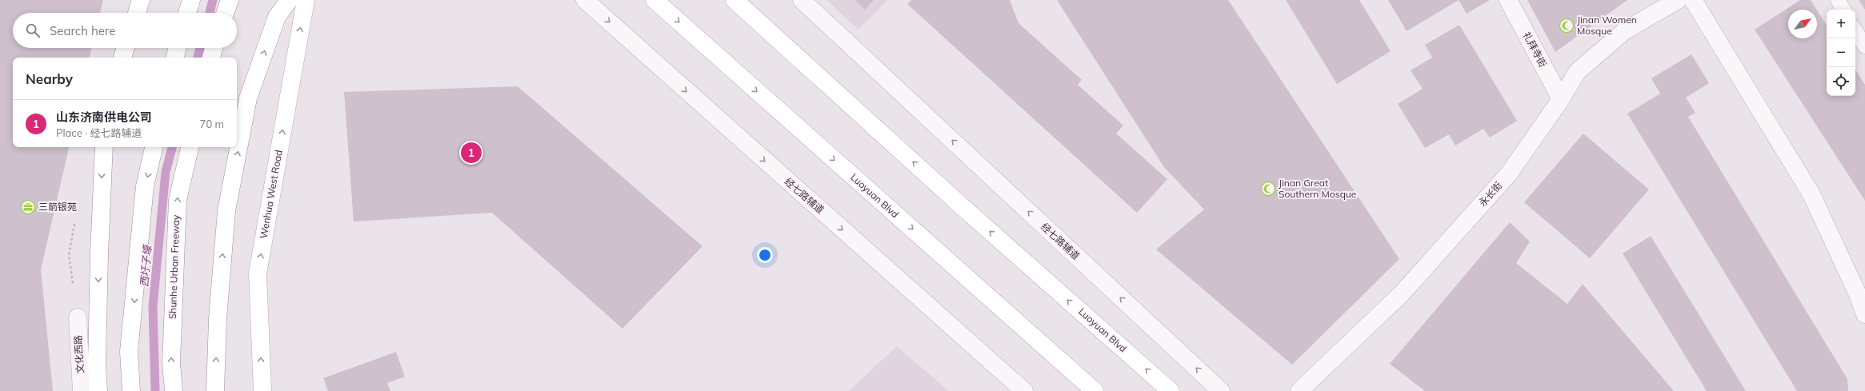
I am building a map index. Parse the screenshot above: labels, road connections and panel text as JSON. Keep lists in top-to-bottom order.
{
  "streets": {
    "main road": ["Wenhua West Road", "Luoyuan Blvd", "Shunhe Urban Freeway"],
    "street": [
      "礼拜寺街",
      "永长街",
      "经七路辅道",
      "文化西路"
    ]
  },
  "crossings": [
    ["礼拜寺街", "永长街"]
  ],
  "water": ["西圩子壕"],
  "places": {
    "mosque": ["Jinan Women Mosque", "Jinan Great Southern Mosque"],
    "office": ["三箭银苑"]
  },
  "north": "top right",
  "page": {
    "map_buttons": ["+", "−"],
    "search": "Search here",
    "heading": "Nearby",
    "list": [
      {
        "mark": "1",
        "name": "山东济南供电公司",
        "note": "Place · 经七路辅道",
        "value": "70 m"
      }
    ],
    "pins": "1"
  }
}
